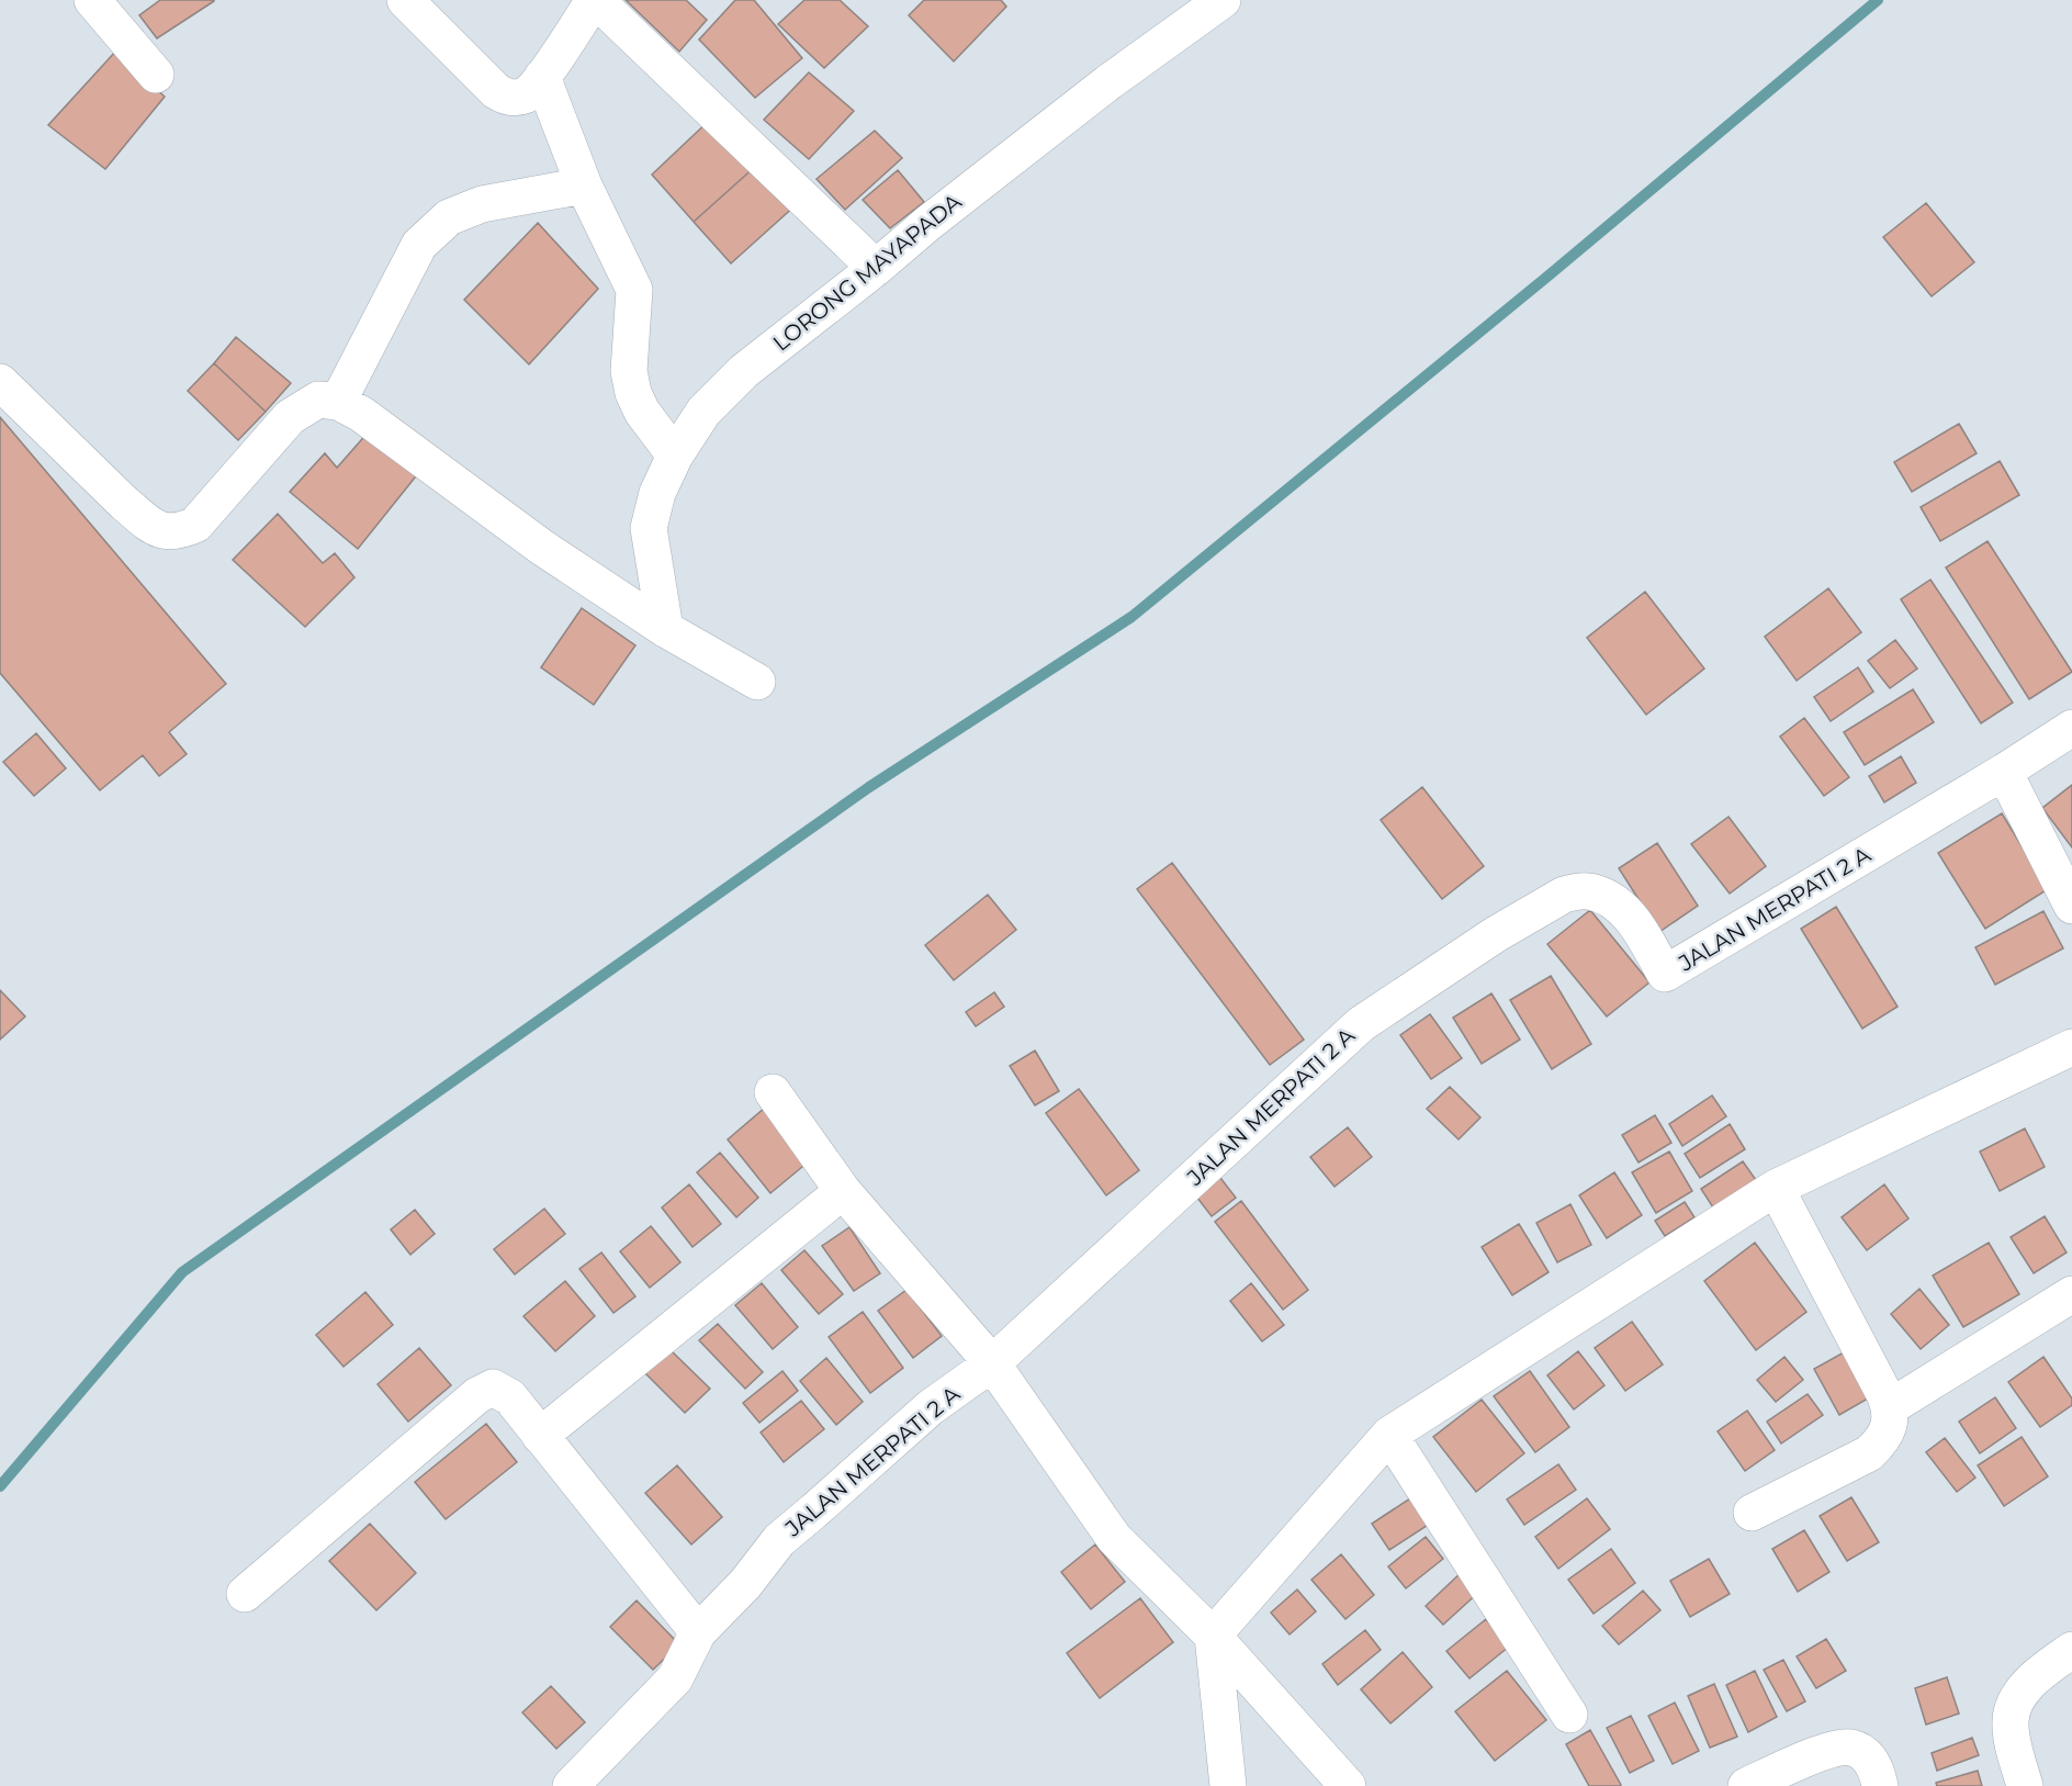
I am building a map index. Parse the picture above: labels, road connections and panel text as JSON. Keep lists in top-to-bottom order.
{
  "streets": {
    "street": ["LORONG MAYAPADA", "JALAN MERPATI 2 A"]
  }
}
